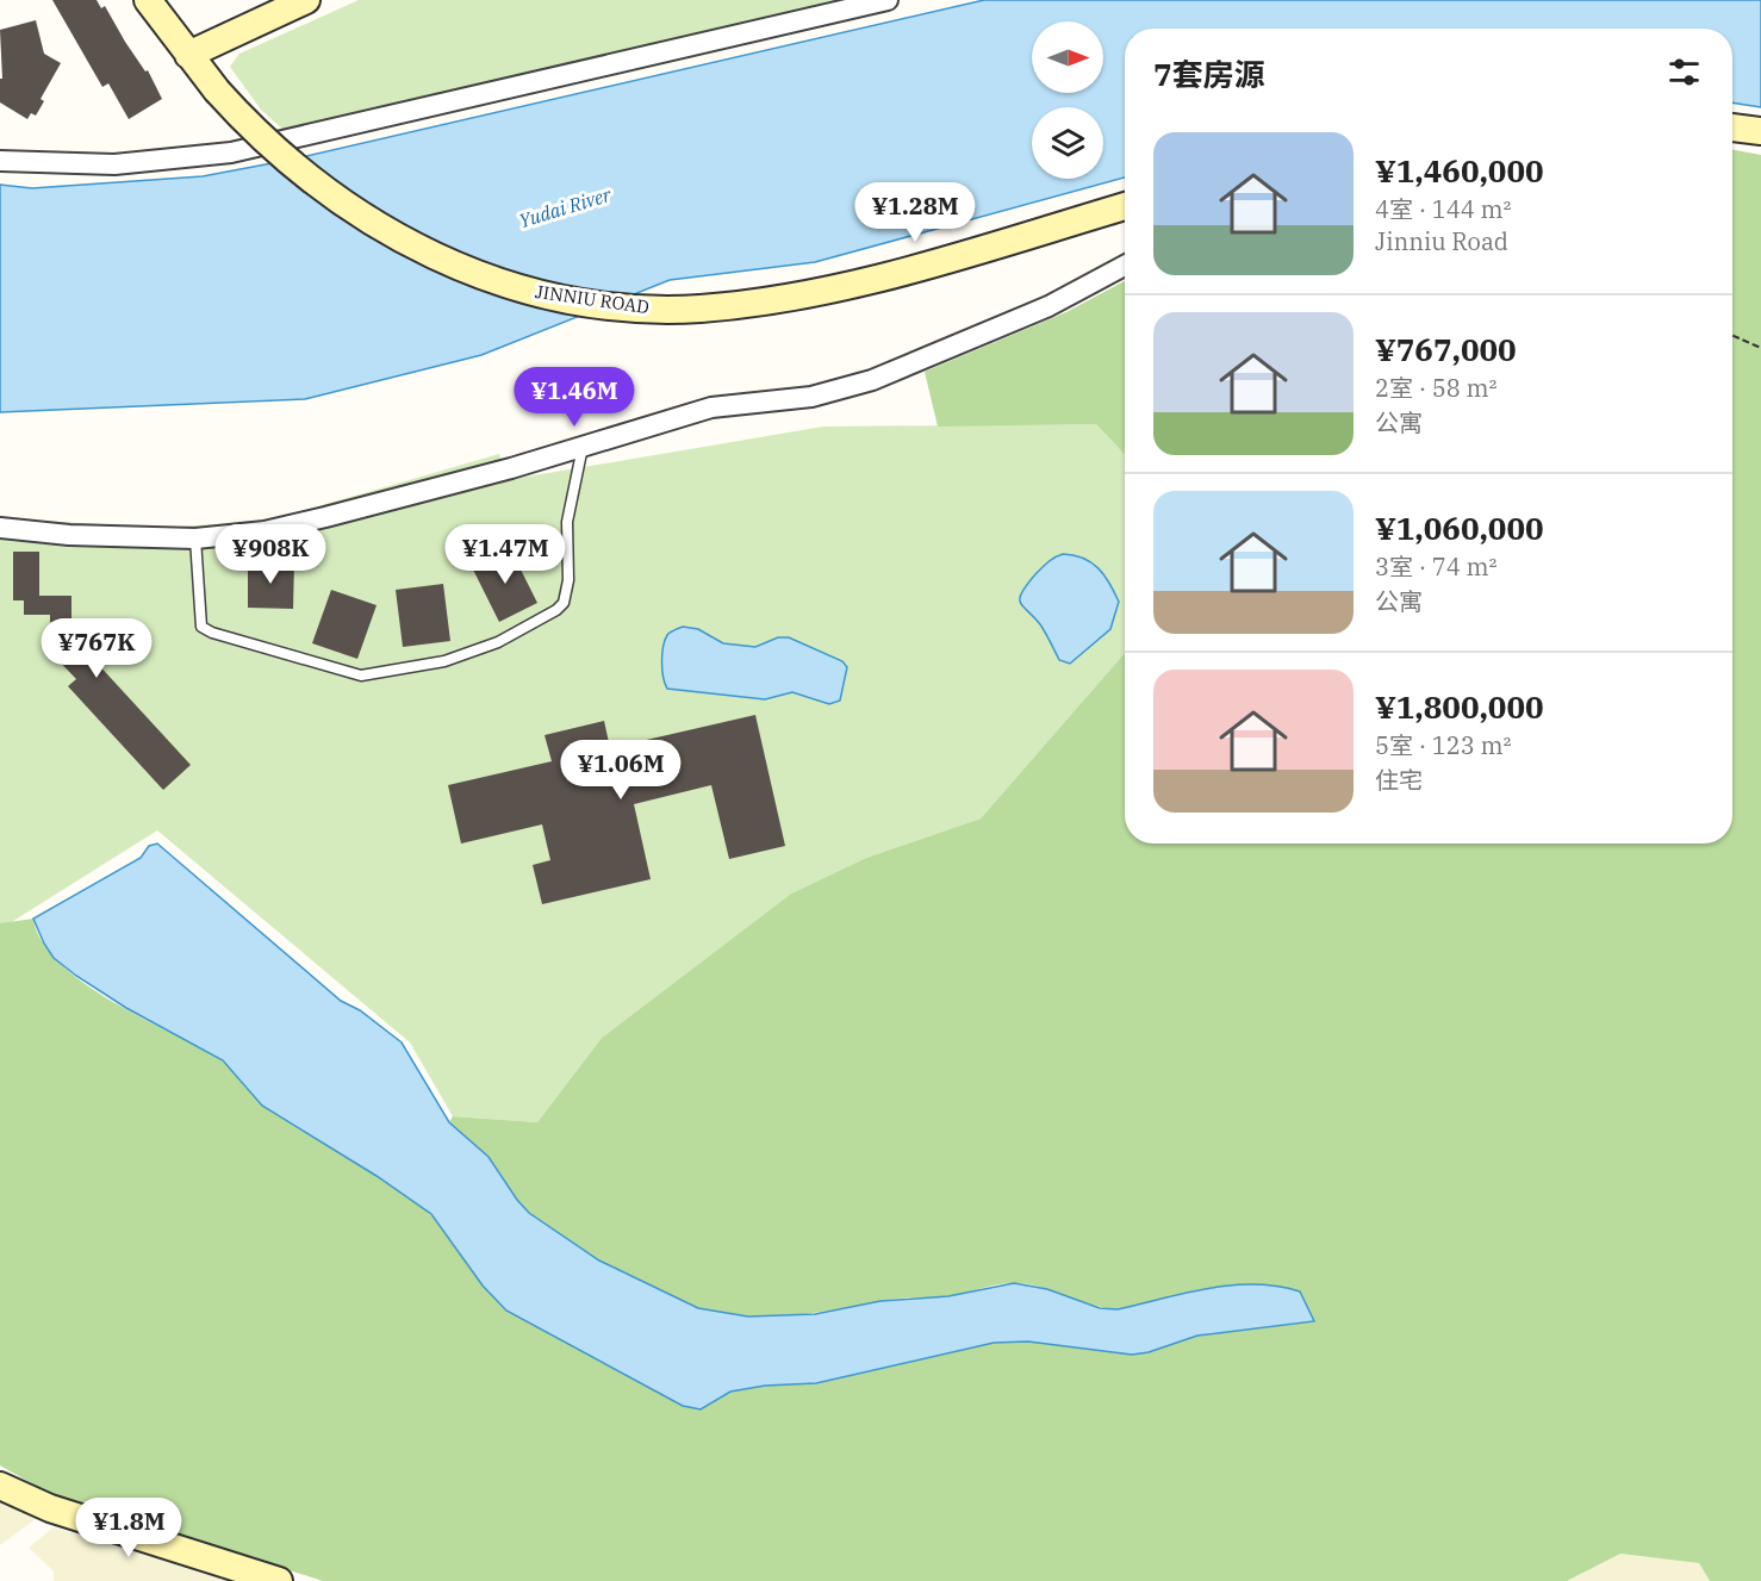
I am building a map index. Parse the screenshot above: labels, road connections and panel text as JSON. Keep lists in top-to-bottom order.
{
  "streets": {
    "main road": ["JINNIU ROAD"]
  },
  "water": ["Yudai River"],
  "north": "right",
  "page": {
    "heading": "7套房源",
    "list": [
      {
        "name": "¥1,460,000",
        "note": "4室 · 144 m² · Jinniu Road"
      },
      {
        "name": "¥767,000",
        "note": "2室 · 58 m² · 公寓"
      },
      {
        "name": "¥1,060,000",
        "note": "3室 · 74 m² · 公寓"
      },
      {
        "name": "¥1,800,000",
        "note": "5室 · 123 m² · 住宅"
      }
    ],
    "price": [
      "¥1.28M",
      "¥1.46M",
      "¥908K",
      "¥1.47M",
      "¥767K",
      "¥1.06M",
      "¥1.8M"
    ]
  }
}
